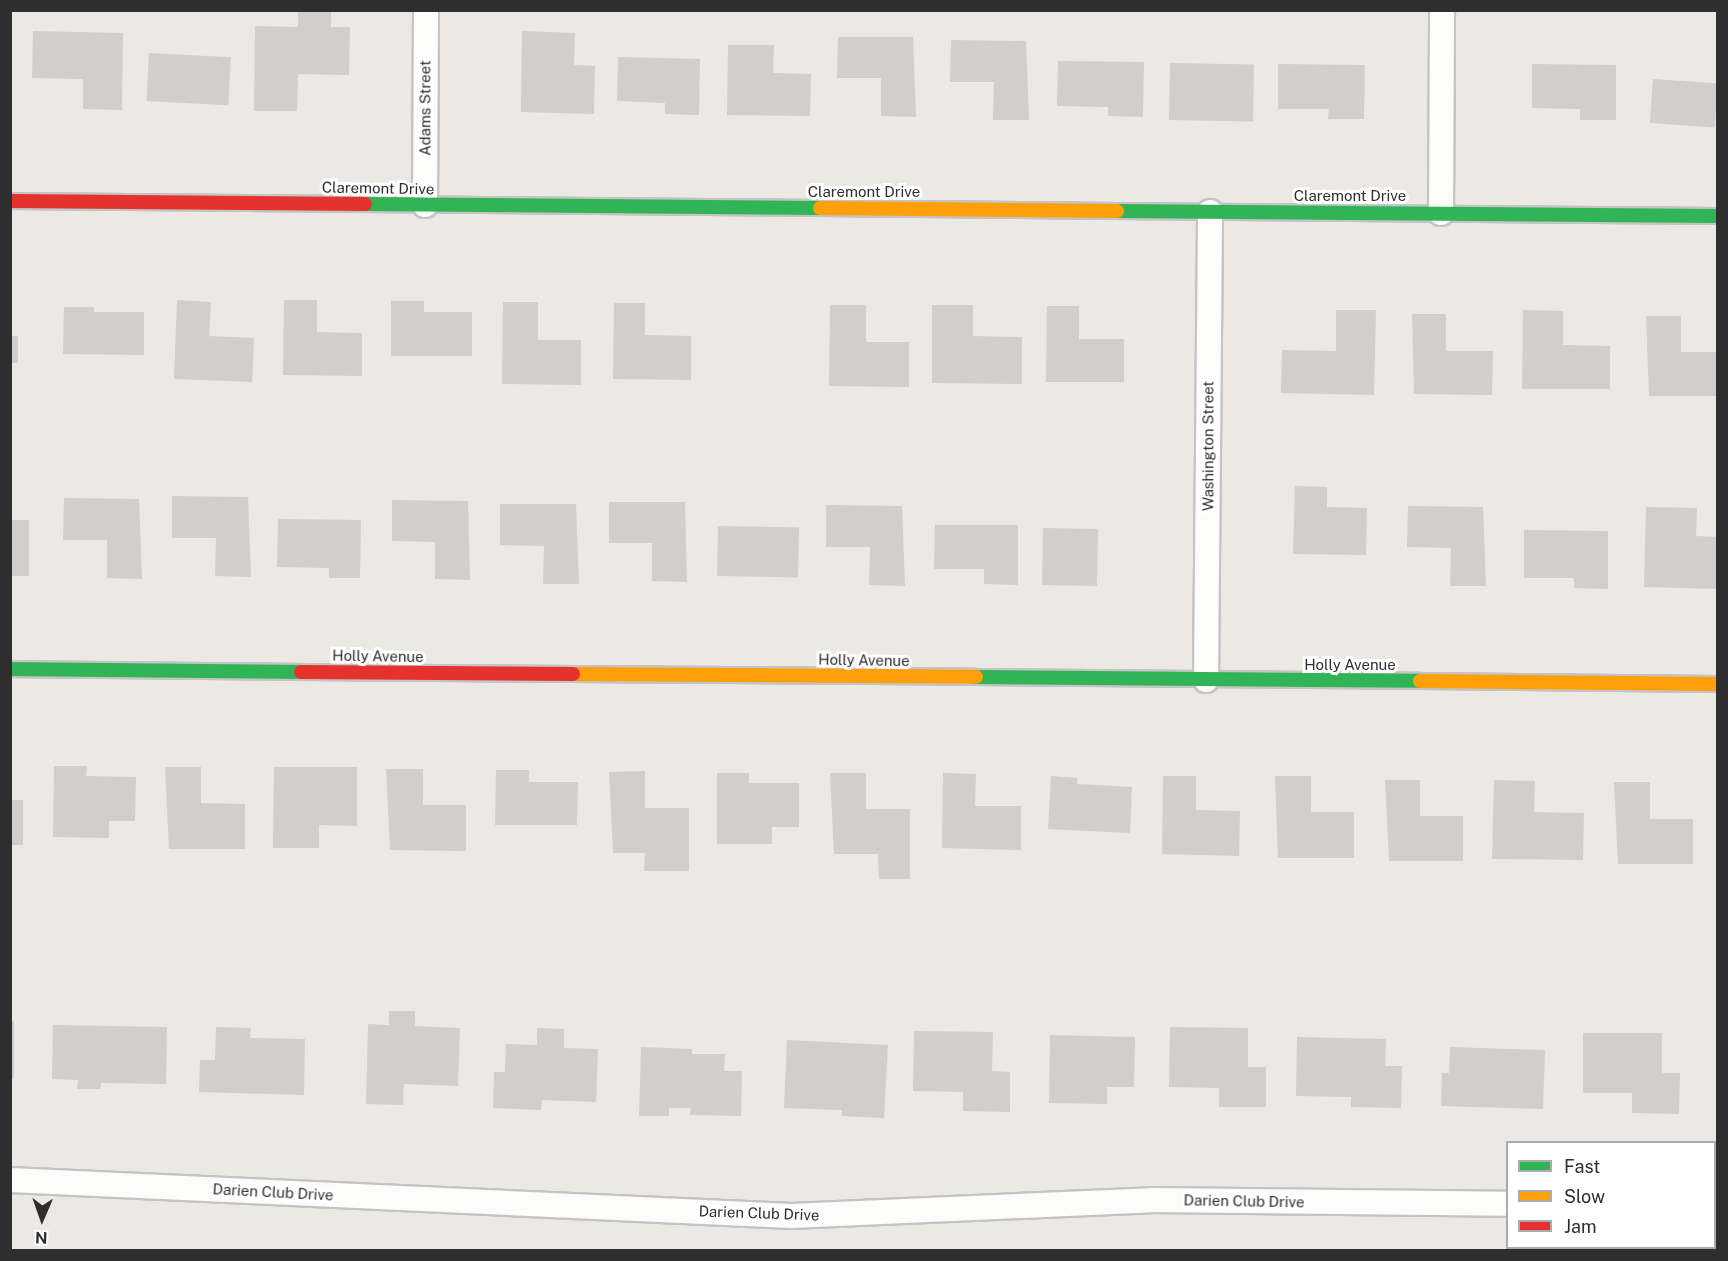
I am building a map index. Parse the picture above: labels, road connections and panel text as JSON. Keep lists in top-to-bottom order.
{
  "streets": {
    "street": [
      "Adams Street",
      "Claremont Drive",
      "Washington Street",
      "Holly Avenue",
      "Darien Club Drive"
    ]
  },
  "crossings": [
    ["Adams Street", "Claremont Drive"],
    ["Claremont Drive", "Washington Street"],
    ["Washington Street", "Holly Avenue"]
  ],
  "legend": ["Fast", "Slow", "Jam"],
  "north": "bottom"
}
